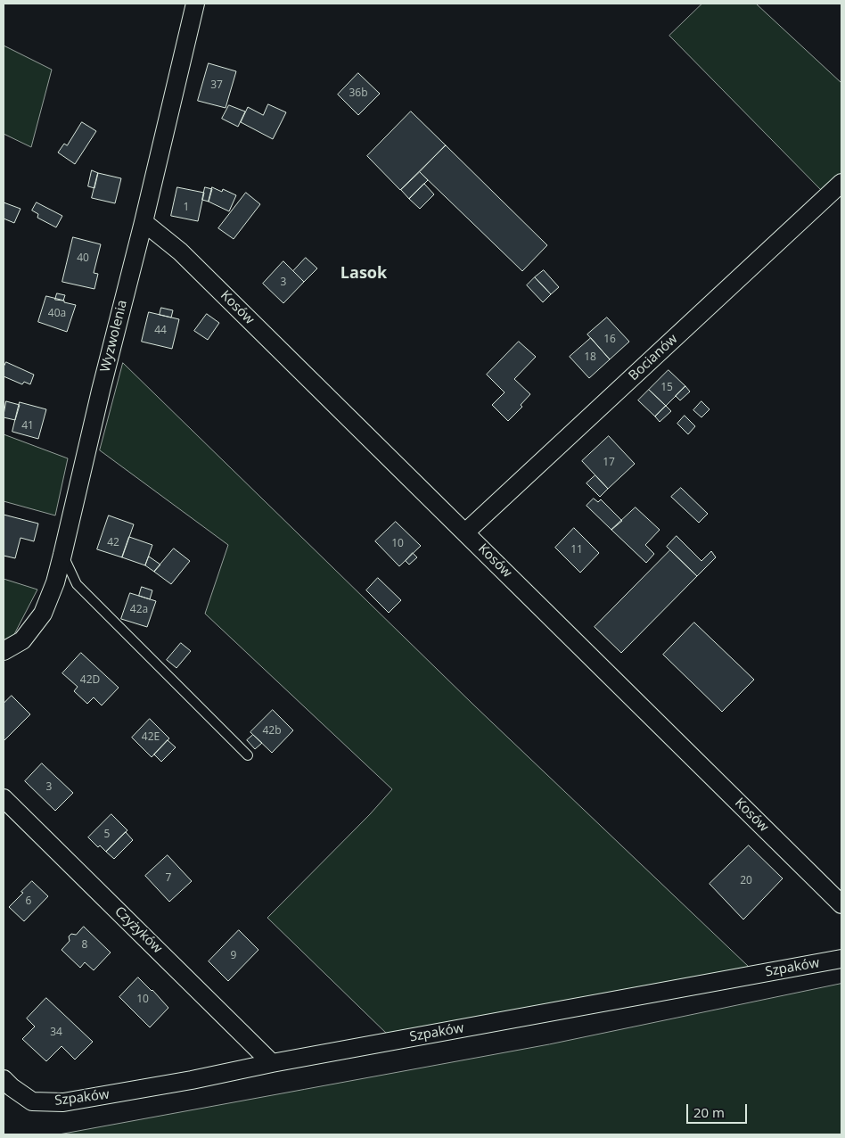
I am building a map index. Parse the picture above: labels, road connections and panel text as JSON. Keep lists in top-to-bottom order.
{
  "streets": {
    "street": [
      "Kosów",
      "Wyzwolenia",
      "Bocianów",
      "Czyżyków",
      "Szpaków"
    ]
  },
  "crossings": [
    ["Kosów", "Wyzwolenia"],
    ["Kosów", "Bocianów"],
    ["Czyżyków", "Szpaków"]
  ],
  "districts": ["Lasok"],
  "house_numbers": [
    "37",
    "36b",
    "1",
    "40",
    "3",
    "40a",
    "44",
    "16",
    "18",
    "15",
    "41",
    "17",
    "42",
    "10",
    "11",
    "42a",
    "42D",
    "42b",
    "42E",
    "3",
    "5",
    "7",
    "20",
    "6",
    "8",
    "9",
    "10",
    "34"
  ],
  "scale_bar": "20 m"
}
